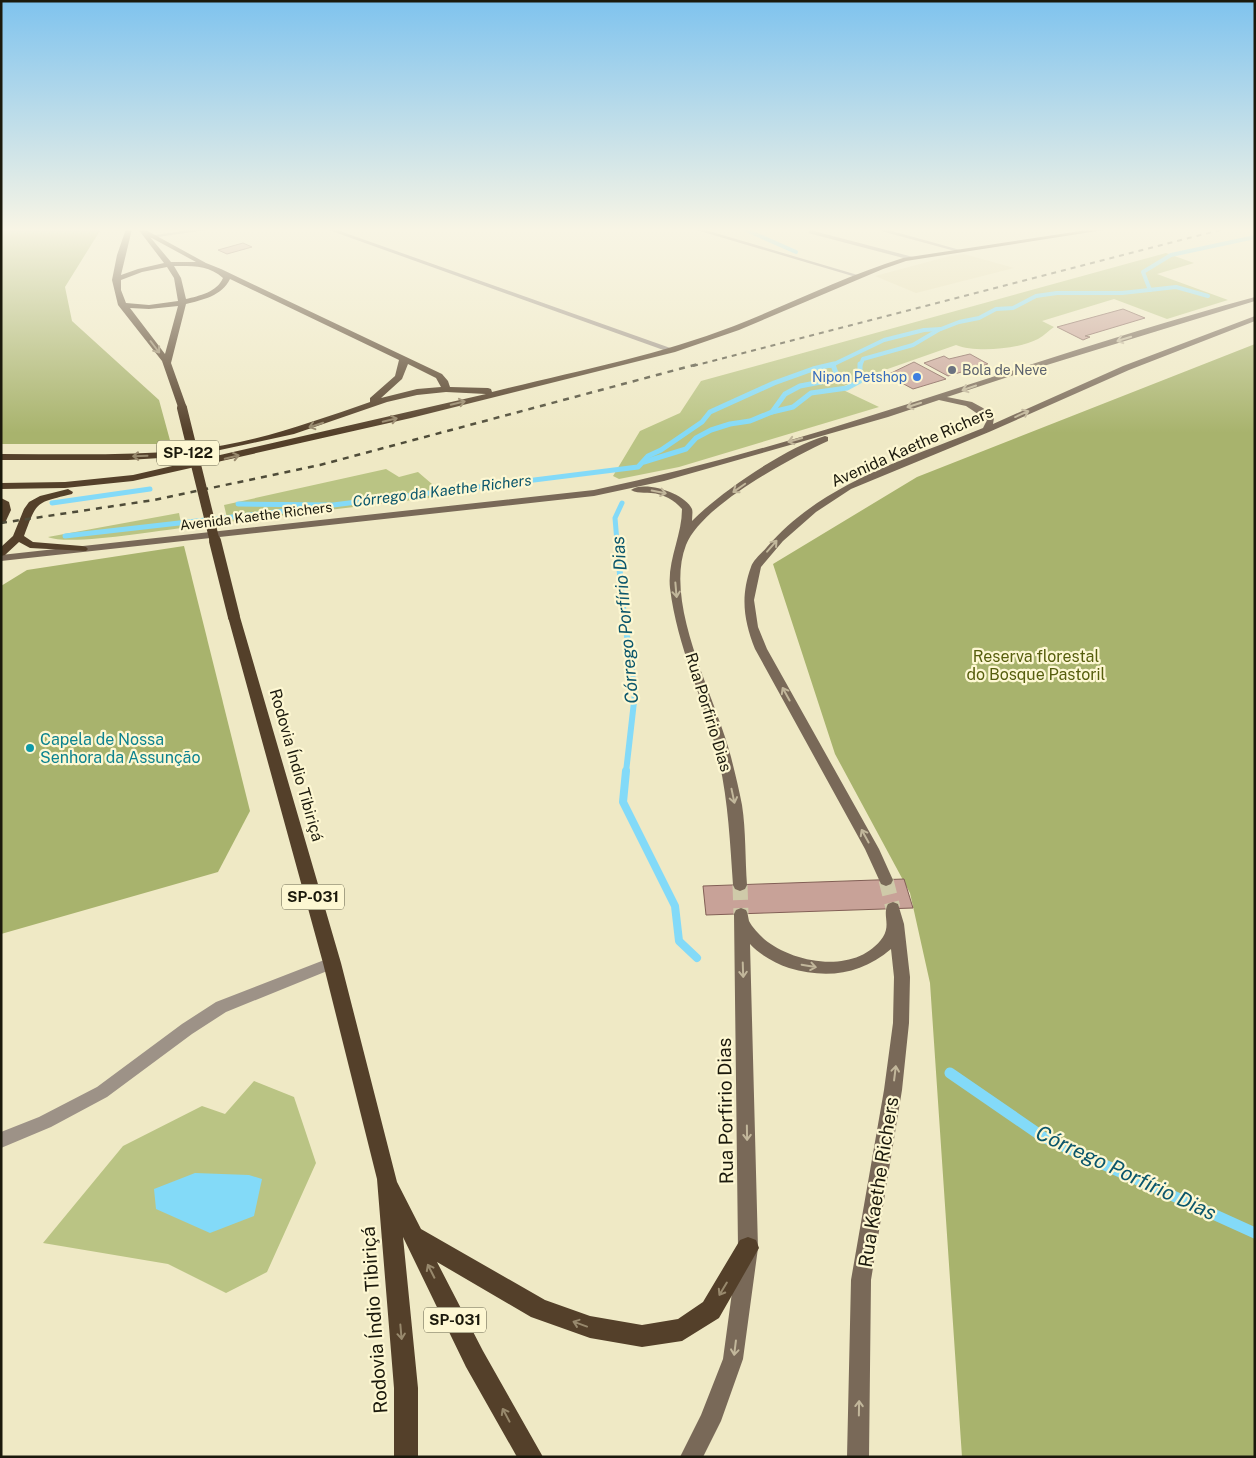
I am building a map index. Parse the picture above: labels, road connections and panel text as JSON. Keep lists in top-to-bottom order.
{
  "streets": {
    "highway": ["SP-122", "Rodovia Índio Tibiriçá", "SP-031"],
    "main road": ["Avenida Kaethe Richers", "Rua Porfirio Dias", "Rua Kaethe Richers"]
  },
  "crossings": [
    ["Avenida Kaethe Richers", "Rua Porfirio Dias"],
    ["Rua Porfirio Dias", "Rua Kaethe Richers"]
  ],
  "one_way": ["Rua Porfirio Dias", "Rua Kaethe Richers"],
  "water": ["Córrego da Kaethe Richers", "Córrego Porfírio Dias"],
  "parks": ["Reserva florestal do Bosque Pastoril"],
  "places": ["Bola de Neve", "Nipon Petshop", "Capela de Nossa Senhora da Assunção"]
}
